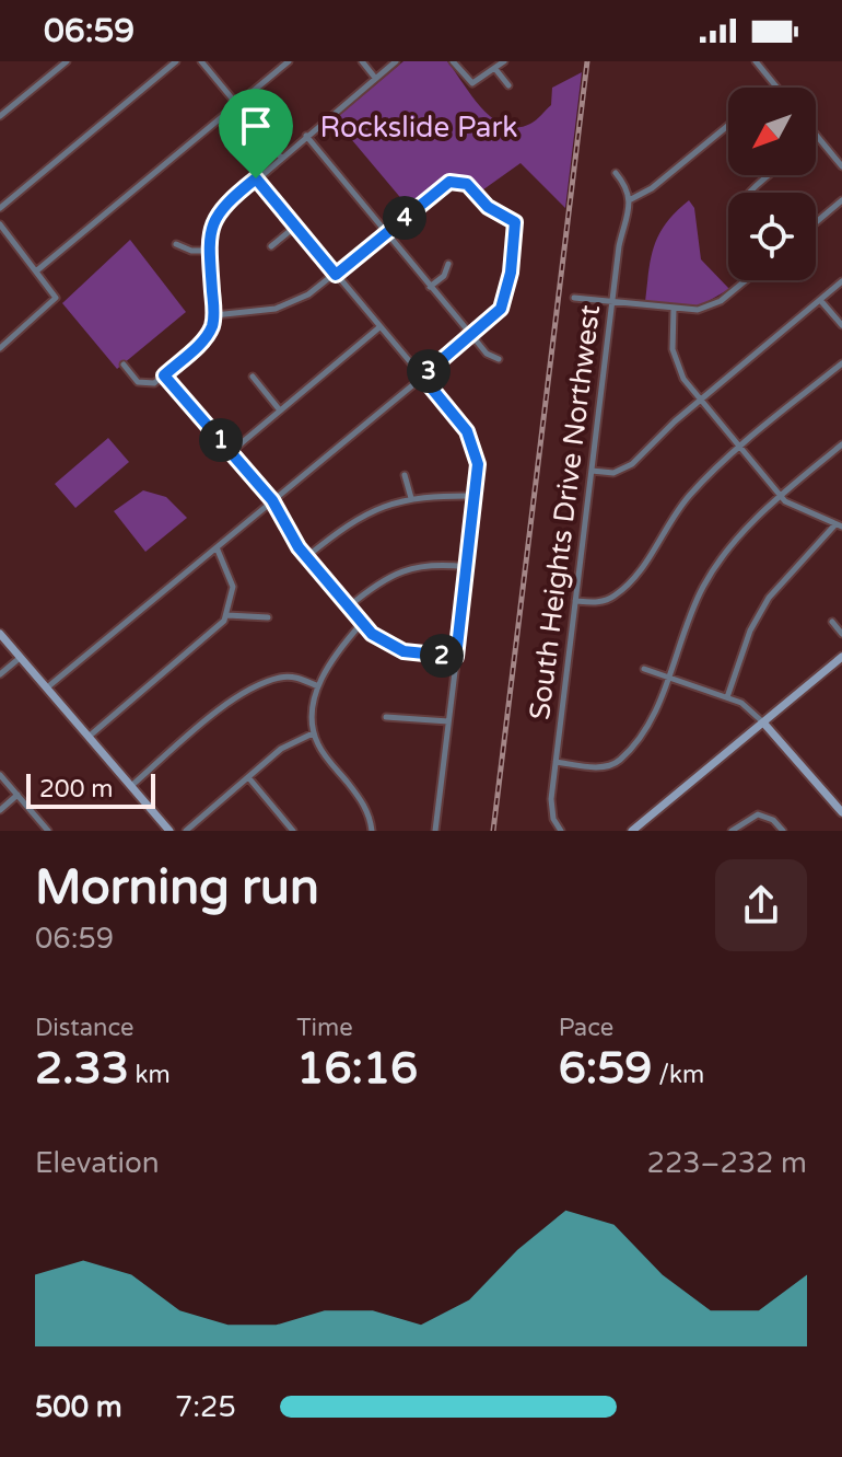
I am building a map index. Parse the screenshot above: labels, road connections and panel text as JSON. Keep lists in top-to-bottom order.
{
  "streets": {
    "street": ["South Heights Drive Northwest"]
  },
  "parks": ["Rockslide Park"],
  "scale_bar": "200 m",
  "north": "bottom left",
  "page": {
    "status": "06:59",
    "pins": [
      "4",
      "3",
      "1",
      "2"
    ],
    "scale": "200 m",
    "heading": ["Morning run", "06:59"],
    "stats": [
      ["Distance", "2.33 km"],
      ["Time", "16:16"],
      ["Pace", "6:59 /km"]
    ],
    "chart": ["Elevation", "223–232 m"],
    "list": [
      {
        "name": "500 m",
        "note": "7:25"
      }
    ]
  }
}
